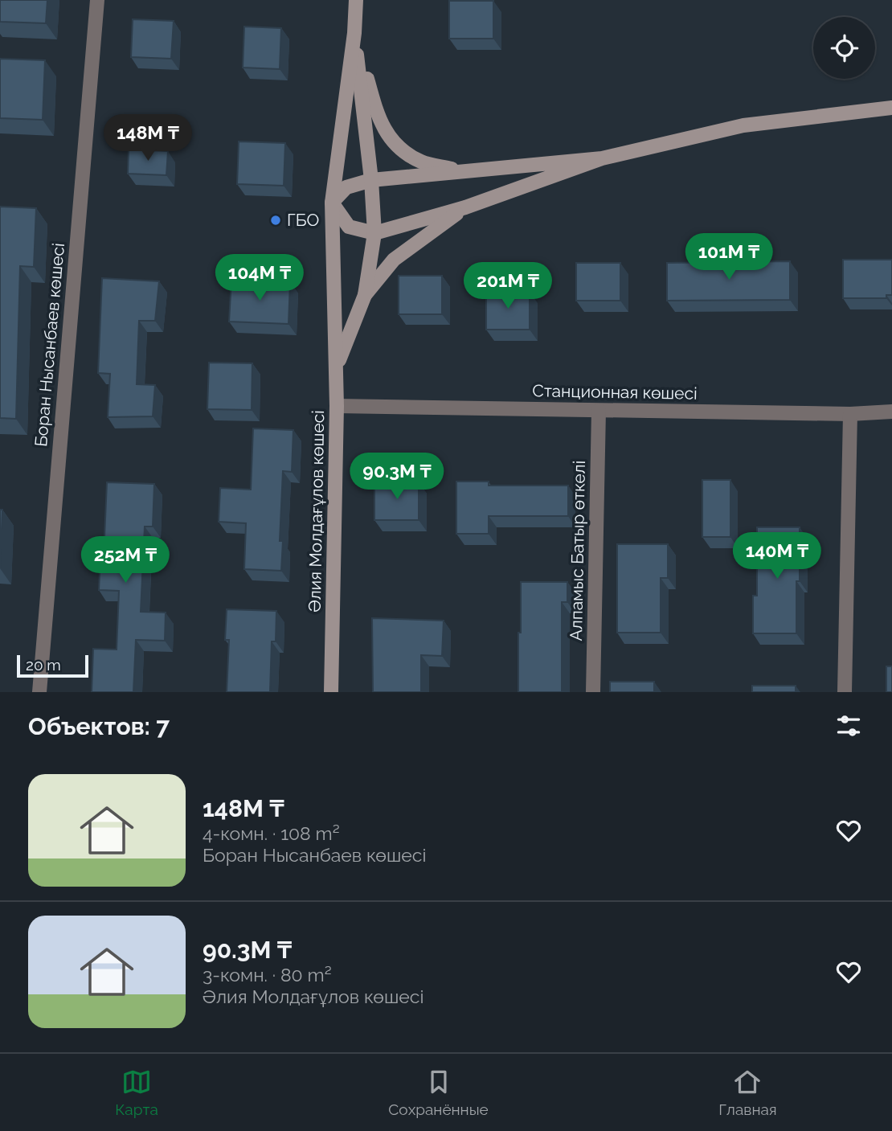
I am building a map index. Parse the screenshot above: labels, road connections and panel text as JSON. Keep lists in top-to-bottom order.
{
  "streets": {
    "main road": ["Әлия Молдағұлов көшесі"],
    "street": ["Боран Нысанбаев көшесі", "Станционная көшесі", "Алпамыс Батыр өткелі"]
  },
  "crossings": [
    ["Станционная көшесі", "Әлия Молдағұлов көшесі"],
    ["Станционная көшесі", "Алпамыс Батыр өткелі"]
  ],
  "places": ["ГБО"],
  "scale_bar": "20 m",
  "page": {
    "price": [
      "148M ₸",
      "101M ₸",
      "104M ₸",
      "201M ₸",
      "90.3M ₸",
      "140M ₸",
      "252M ₸"
    ],
    "scale": "20 m",
    "heading": "Объектов: 7",
    "list": [
      {
        "name": "148M ₸",
        "note": "4-комн. · 108 m² · Боран Нысанбаев көшесі"
      },
      {
        "name": "90.3M ₸",
        "note": "3-комн. · 80 m² · Әлия Молдағұлов көшесі"
      }
    ],
    "tabs": ["Карта", "Сохранённые", "Главная"]
  }
}
